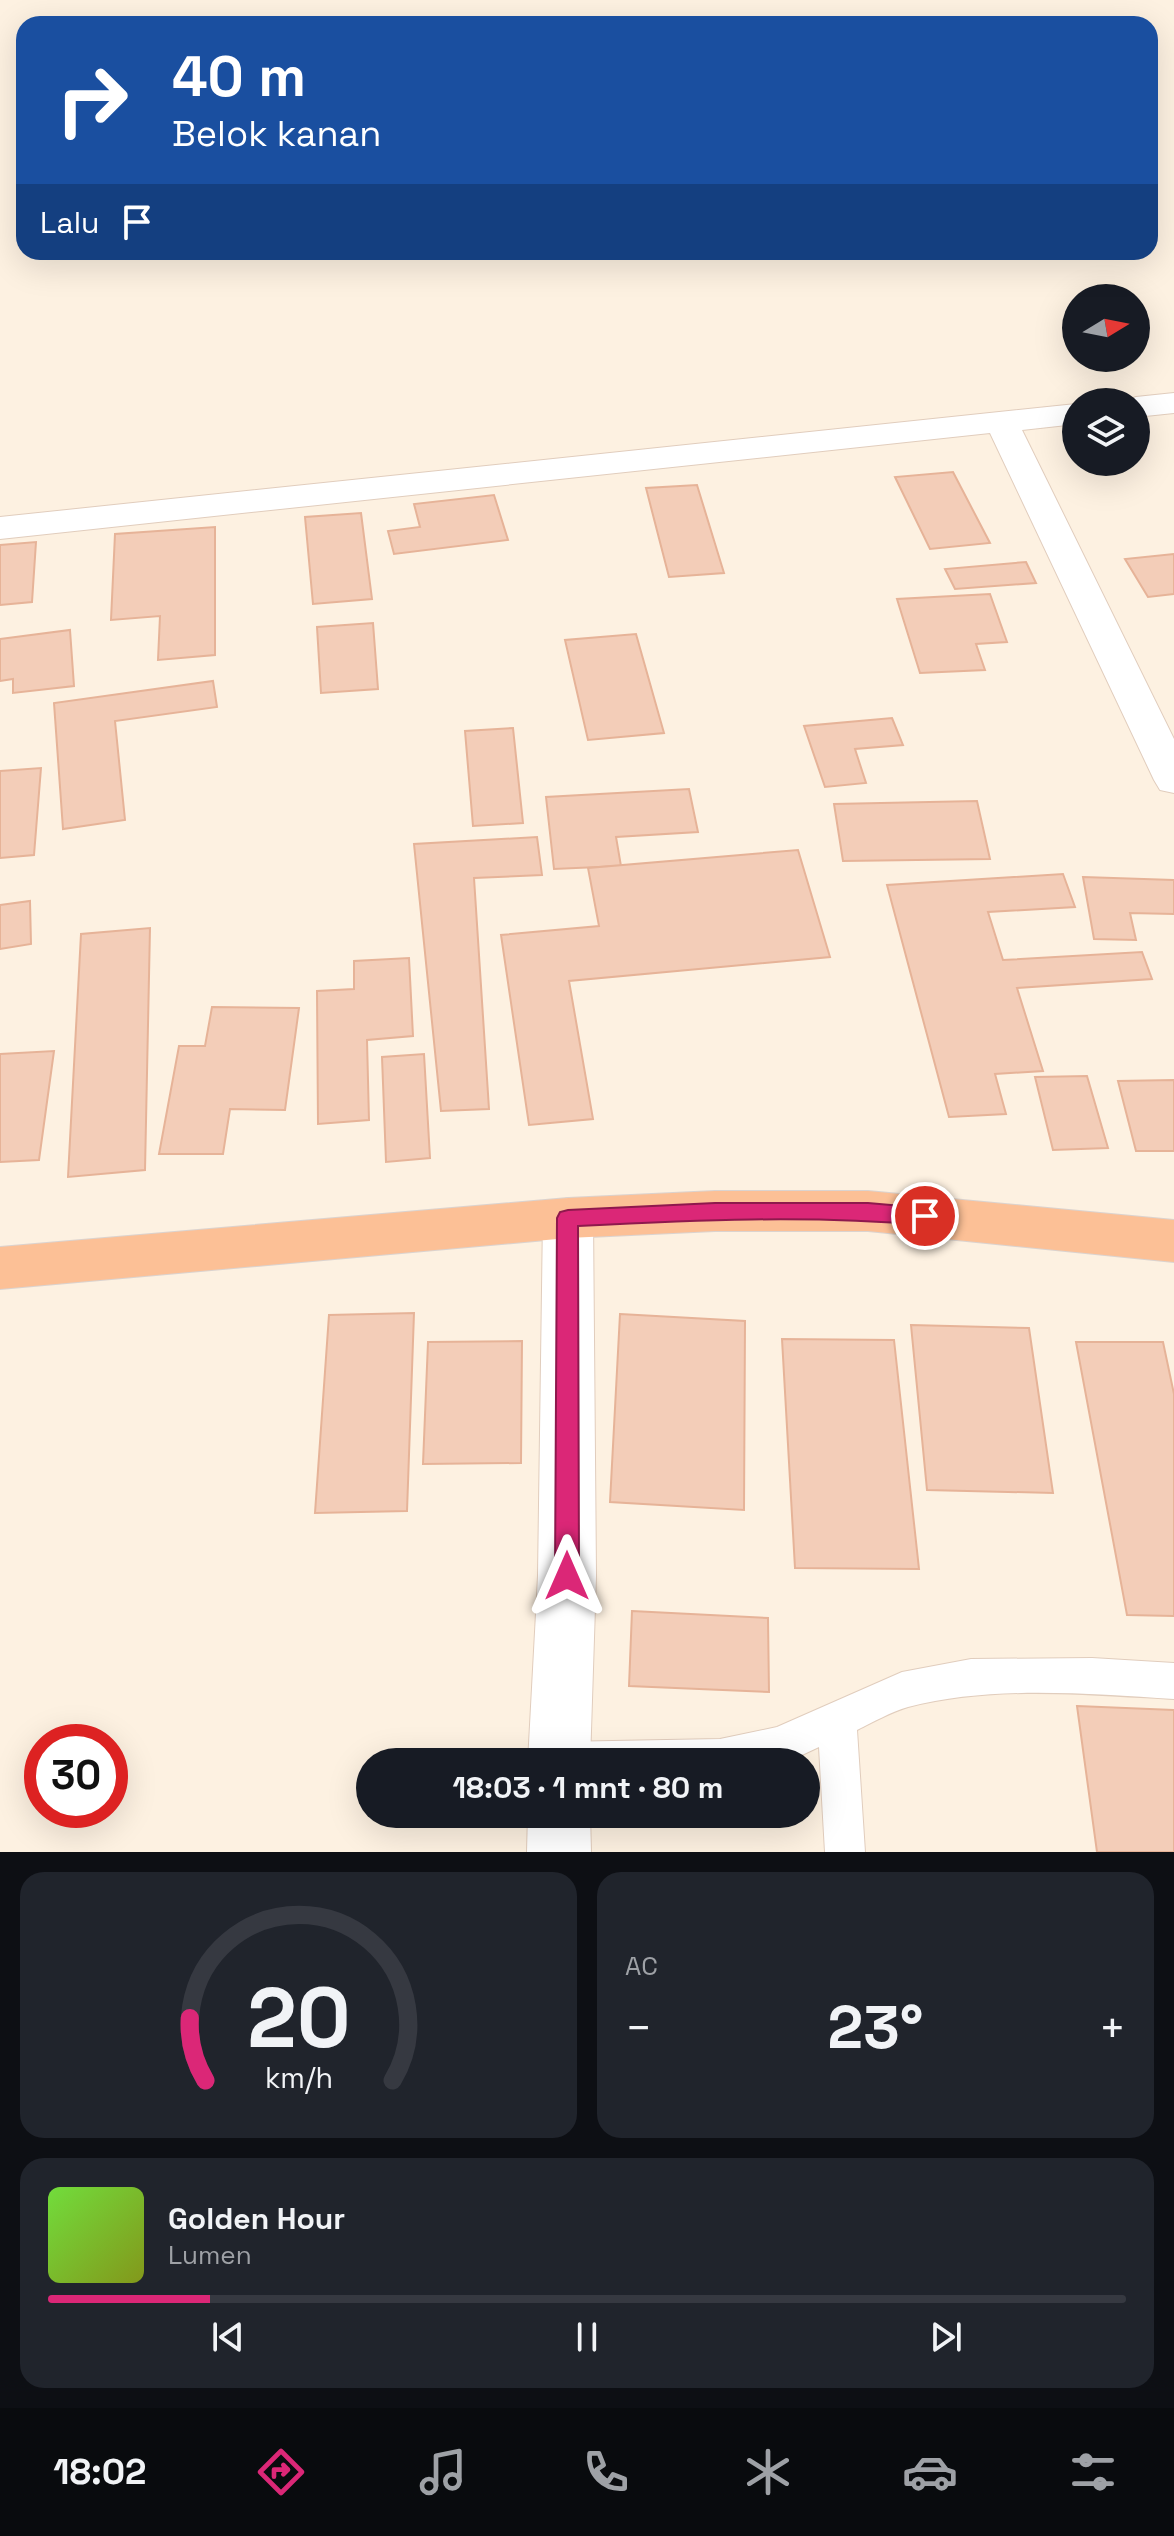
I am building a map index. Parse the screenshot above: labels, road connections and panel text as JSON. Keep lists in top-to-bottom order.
{
  "north": "right",
  "page": {
    "turn": ["40 m", "Belok kanan"],
    "then": "Lalu",
    "limit": "30",
    "trip": "18:03 · 1 mnt · 80 m",
    "tile": "AC",
    "heat": ["−", "23°", "+"],
    "song": ["Golden Hour", "Lumen"],
    "tabs": "18:02",
    "gauge": ["20", "km/h"]
  }
}
